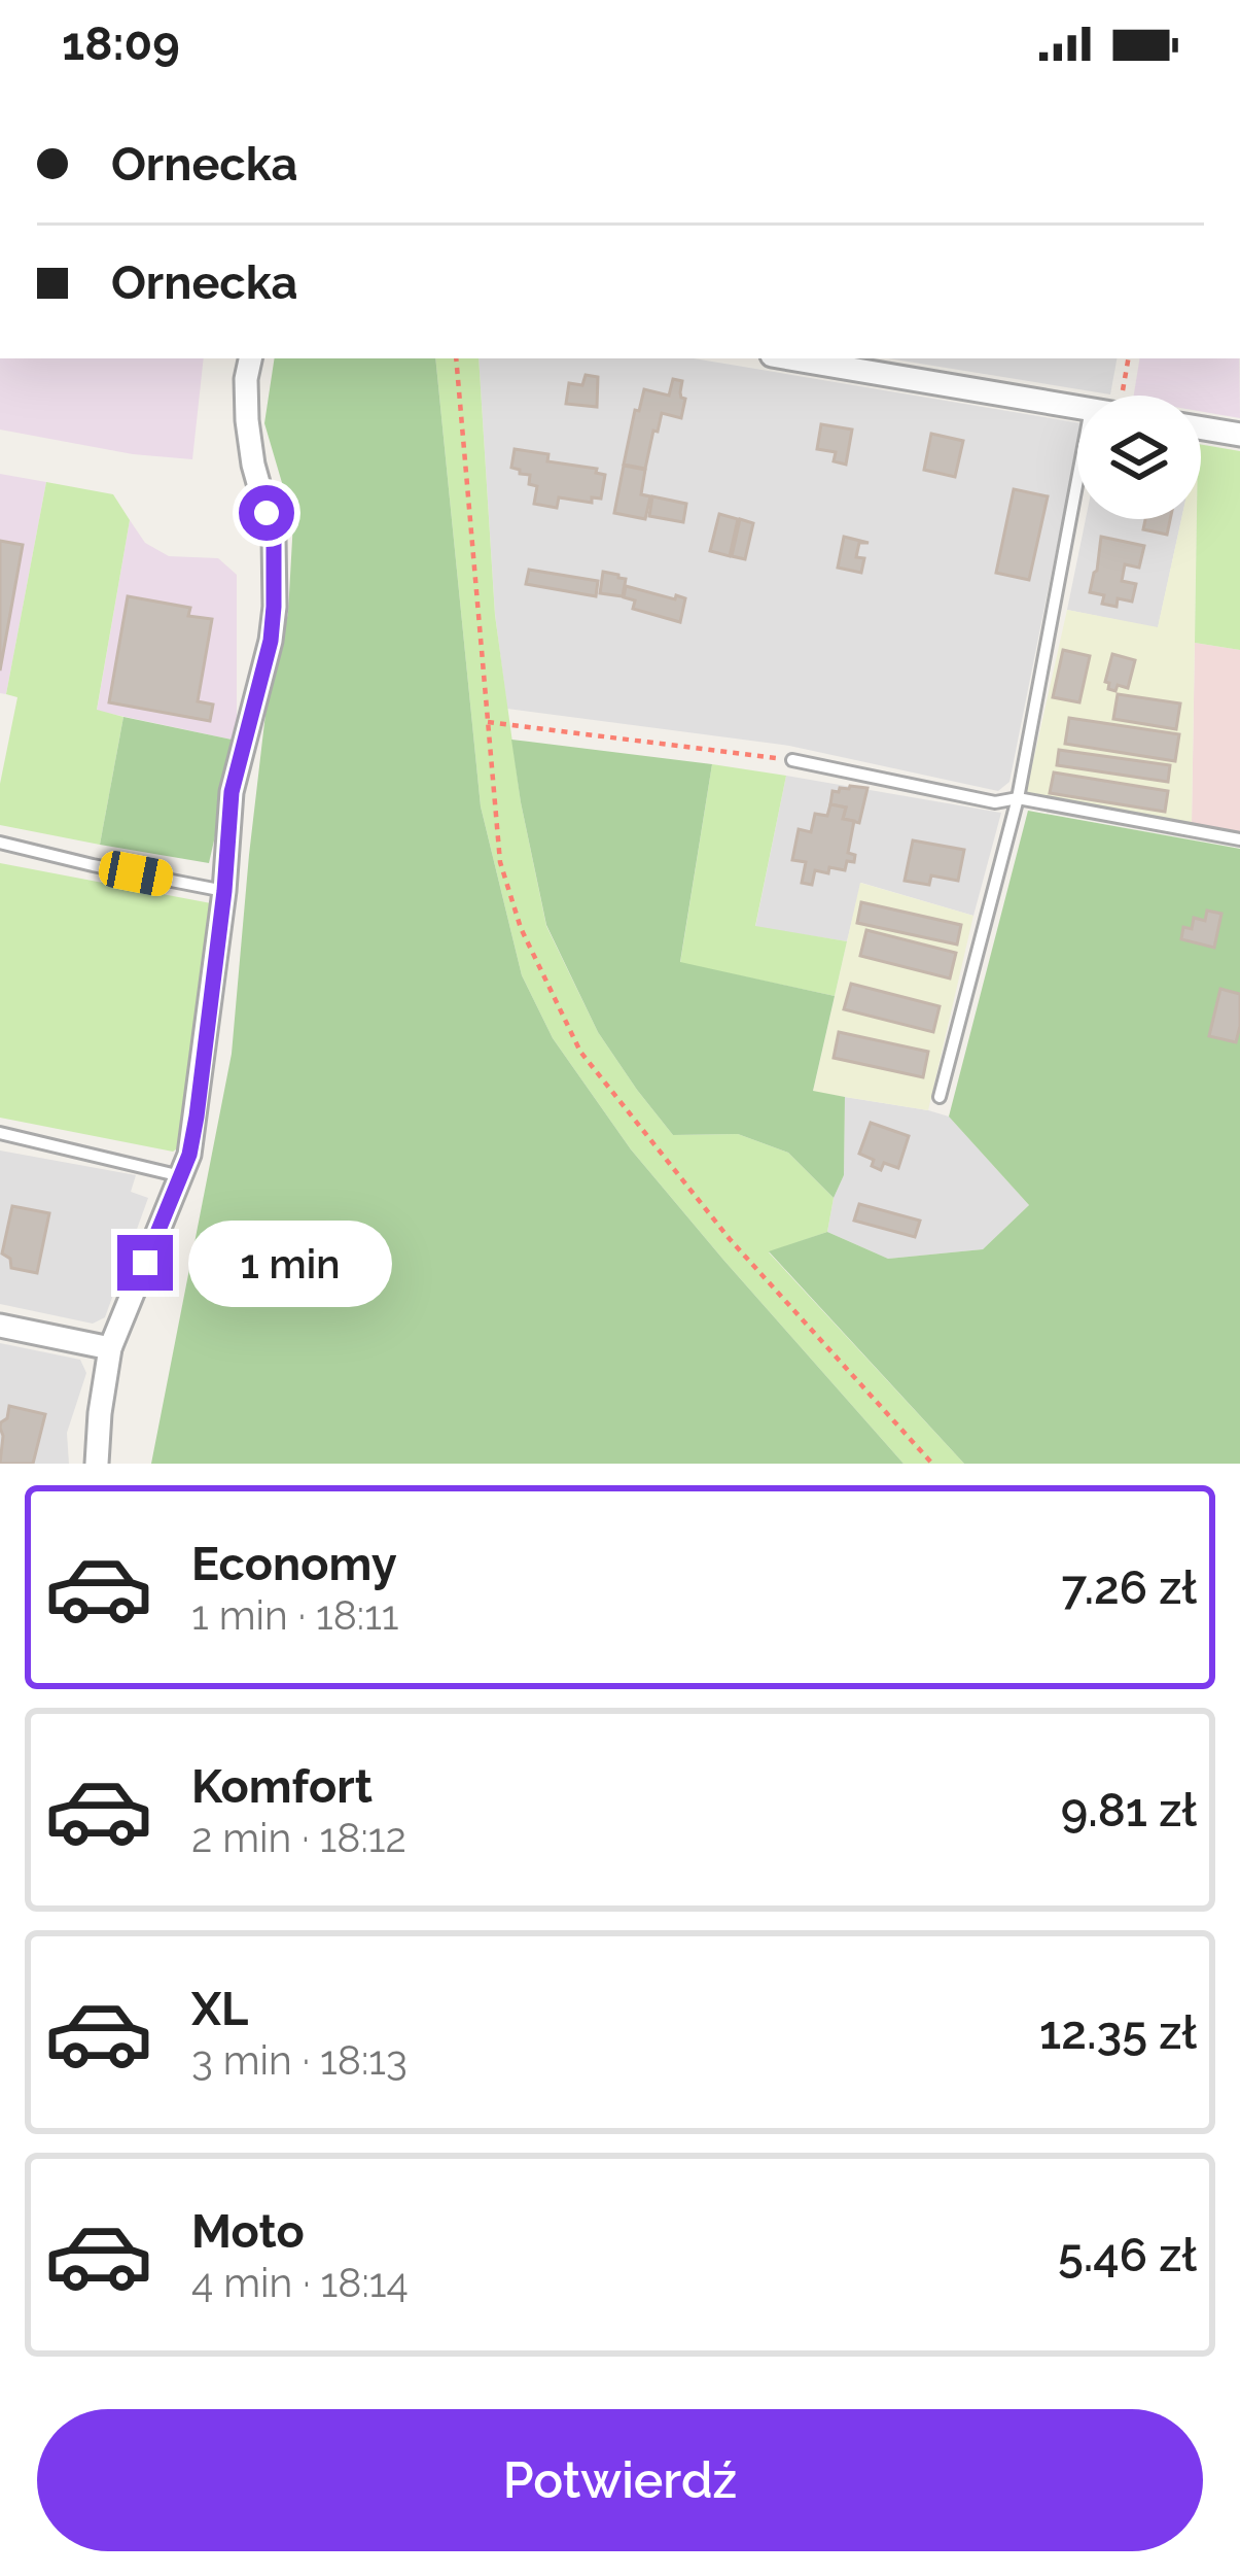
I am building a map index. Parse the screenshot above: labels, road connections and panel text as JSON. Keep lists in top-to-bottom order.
{
  "page": {
    "status": "18:09",
    "banner": ["Ornecka", "Ornecka"],
    "bubble": "1 min",
    "list": [
      {
        "name": "Economy",
        "note": "1 min · 18:11",
        "value": "7.26 zł"
      },
      {
        "name": "Komfort",
        "note": "2 min · 18:12",
        "value": "9.81 zł"
      },
      {
        "name": "XL",
        "note": "3 min · 18:13",
        "value": "12.35 zł"
      },
      {
        "name": "Moto",
        "note": "4 min · 18:14",
        "value": "5.46 zł"
      }
    ],
    "buttons": "Potwierdź"
  }
}
